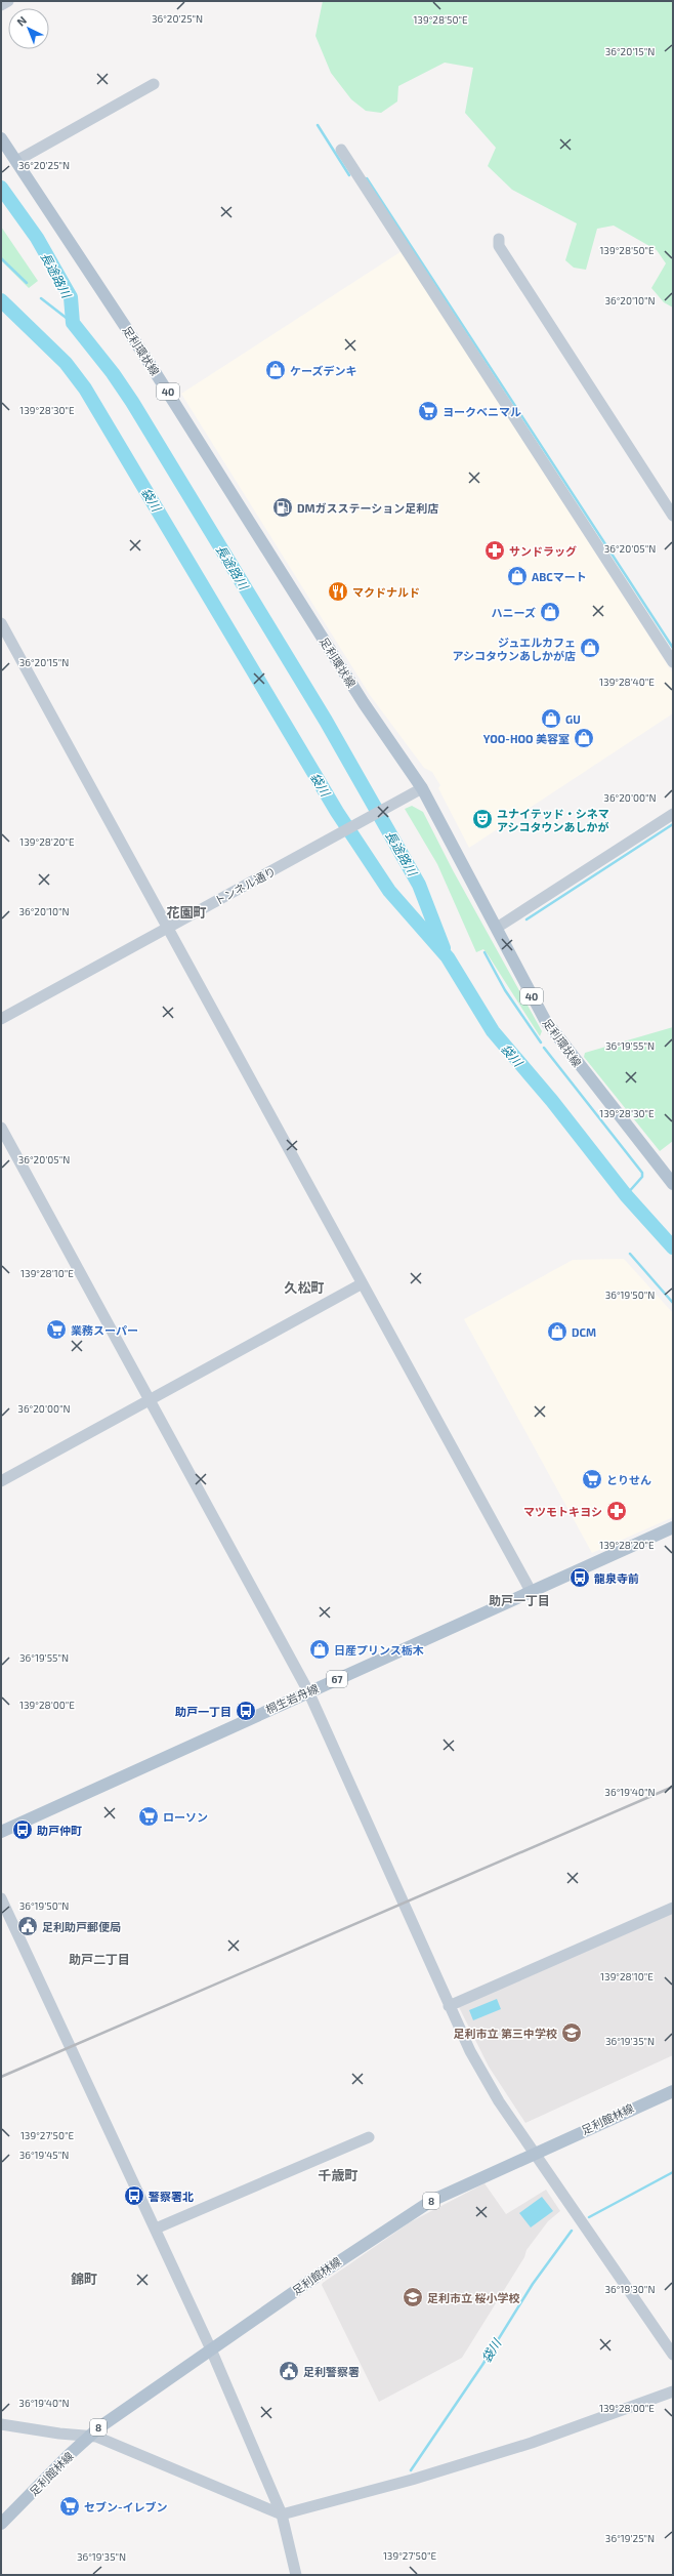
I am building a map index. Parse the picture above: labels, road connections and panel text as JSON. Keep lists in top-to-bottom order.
{
  "streets": {
    "main road": [
      "足利環状線",
      "40",
      "67",
      "桐生岩舟線",
      "足利館林線",
      "8"
    ],
    "street": ["トンネル通り"]
  },
  "crossings": [
    ["足利環状線", "トンネル通り"]
  ],
  "districts": [
    "花園町",
    "久松町",
    "助戸一丁目",
    "助戸二丁目",
    "千歳町",
    "錦町"
  ],
  "water": ["長途路川", "袋川"],
  "places": {
    "shop": [
      "ケーズデンキ",
      "ABCマート",
      "ハニーズ",
      "ジュエルカフェ アシコタウンあしかが店",
      "GU",
      "YOO-HOO 美容室",
      "DCM",
      "日産プリンス栃木"
    ],
    "supermarket": [
      "ヨークベニマル",
      "業務スーパー",
      "とりせん",
      "ローソン",
      "セブン-イレブン"
    ],
    "fuel station": ["DMガスステーション足利店"],
    "pharmacy": ["サンドラッグ", "マツモトキヨシ"],
    "restaurant": ["マクドナルド"],
    "theatre": ["ユナイテッド・シネマ アシコタウンあしかが"],
    "bus stop": [
      "龍泉寺前",
      "助戸一丁目",
      "助戸仲町",
      "警察署北"
    ],
    "public building": ["足利助戸郵便局", "足利警察署"],
    "school or university": ["足利市立 第三中学校", "足利市立 桜小学校"]
  },
  "north": "top left",
  "coordinates": [
    "36°20'25\"N",
    "139°28'50\"E",
    "36°20'15\"N",
    "36°20'10\"N",
    "139°28'30\"E",
    "36°20'05\"N",
    "139°28'40\"E",
    "36°20'00\"N",
    "139°28'20\"E",
    "36°19'55\"N",
    "139°28'10\"E",
    "36°19'50\"N",
    "139°28'00\"E",
    "36°19'40\"N",
    "36°19'35\"N",
    "139°27'50\"E",
    "36°19'45\"N",
    "36°19'30\"N",
    "36°19'25\"N"
  ]
}
